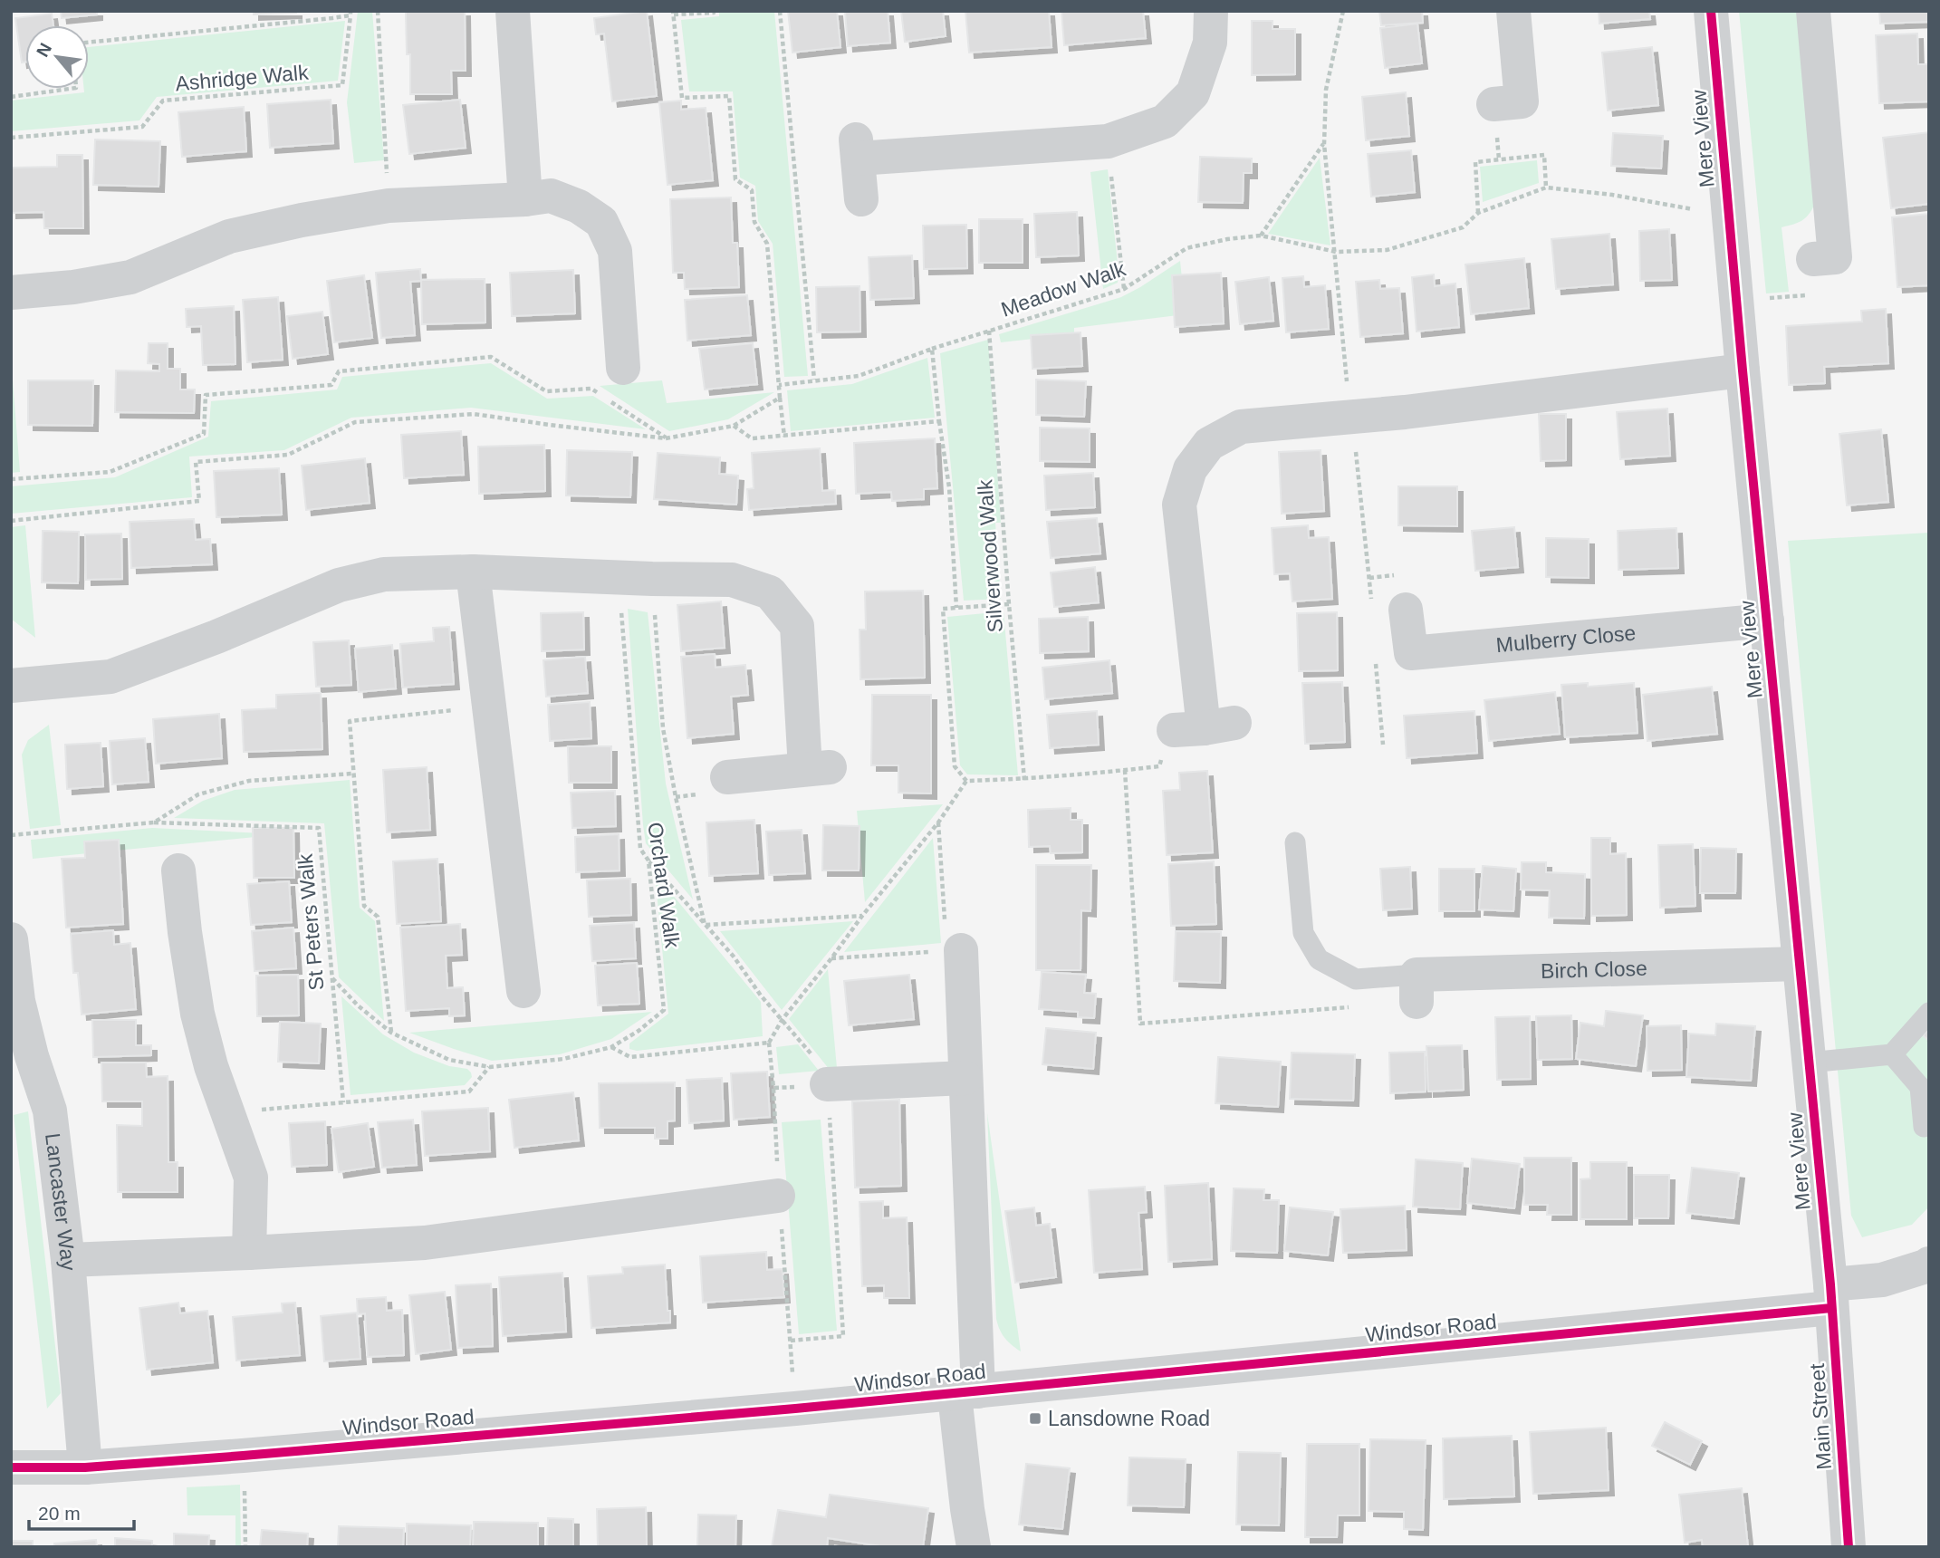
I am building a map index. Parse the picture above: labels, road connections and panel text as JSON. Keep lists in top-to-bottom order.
{
  "streets": {
    "street": [
      "Mere View",
      "Mulberry Close",
      "Birch Close",
      "Lancaster Way",
      "Windsor Road",
      "Main Street"
    ],
    "path": [
      "Ashridge Walk",
      "Meadow Walk",
      "Silverwood Walk",
      "Orchard Walk",
      "St Peters Walk"
    ]
  },
  "crossings": [
    ["Mere View", "Meadow Walk"],
    ["Mere View", "Mulberry Close"],
    ["Mere View", "Birch Close"],
    ["Mere View", "Windsor Road"],
    ["Mere View", "Main Street"],
    ["Meadow Walk", "Silverwood Walk"],
    ["Orchard Walk", "St Peters Walk"],
    ["Lancaster Way", "Windsor Road"],
    ["Windsor Road", "Main Street"]
  ],
  "places": {
    "transit": ["Lansdowne Road"]
  },
  "scale_bar": "20 m",
  "north": "top left"
}
